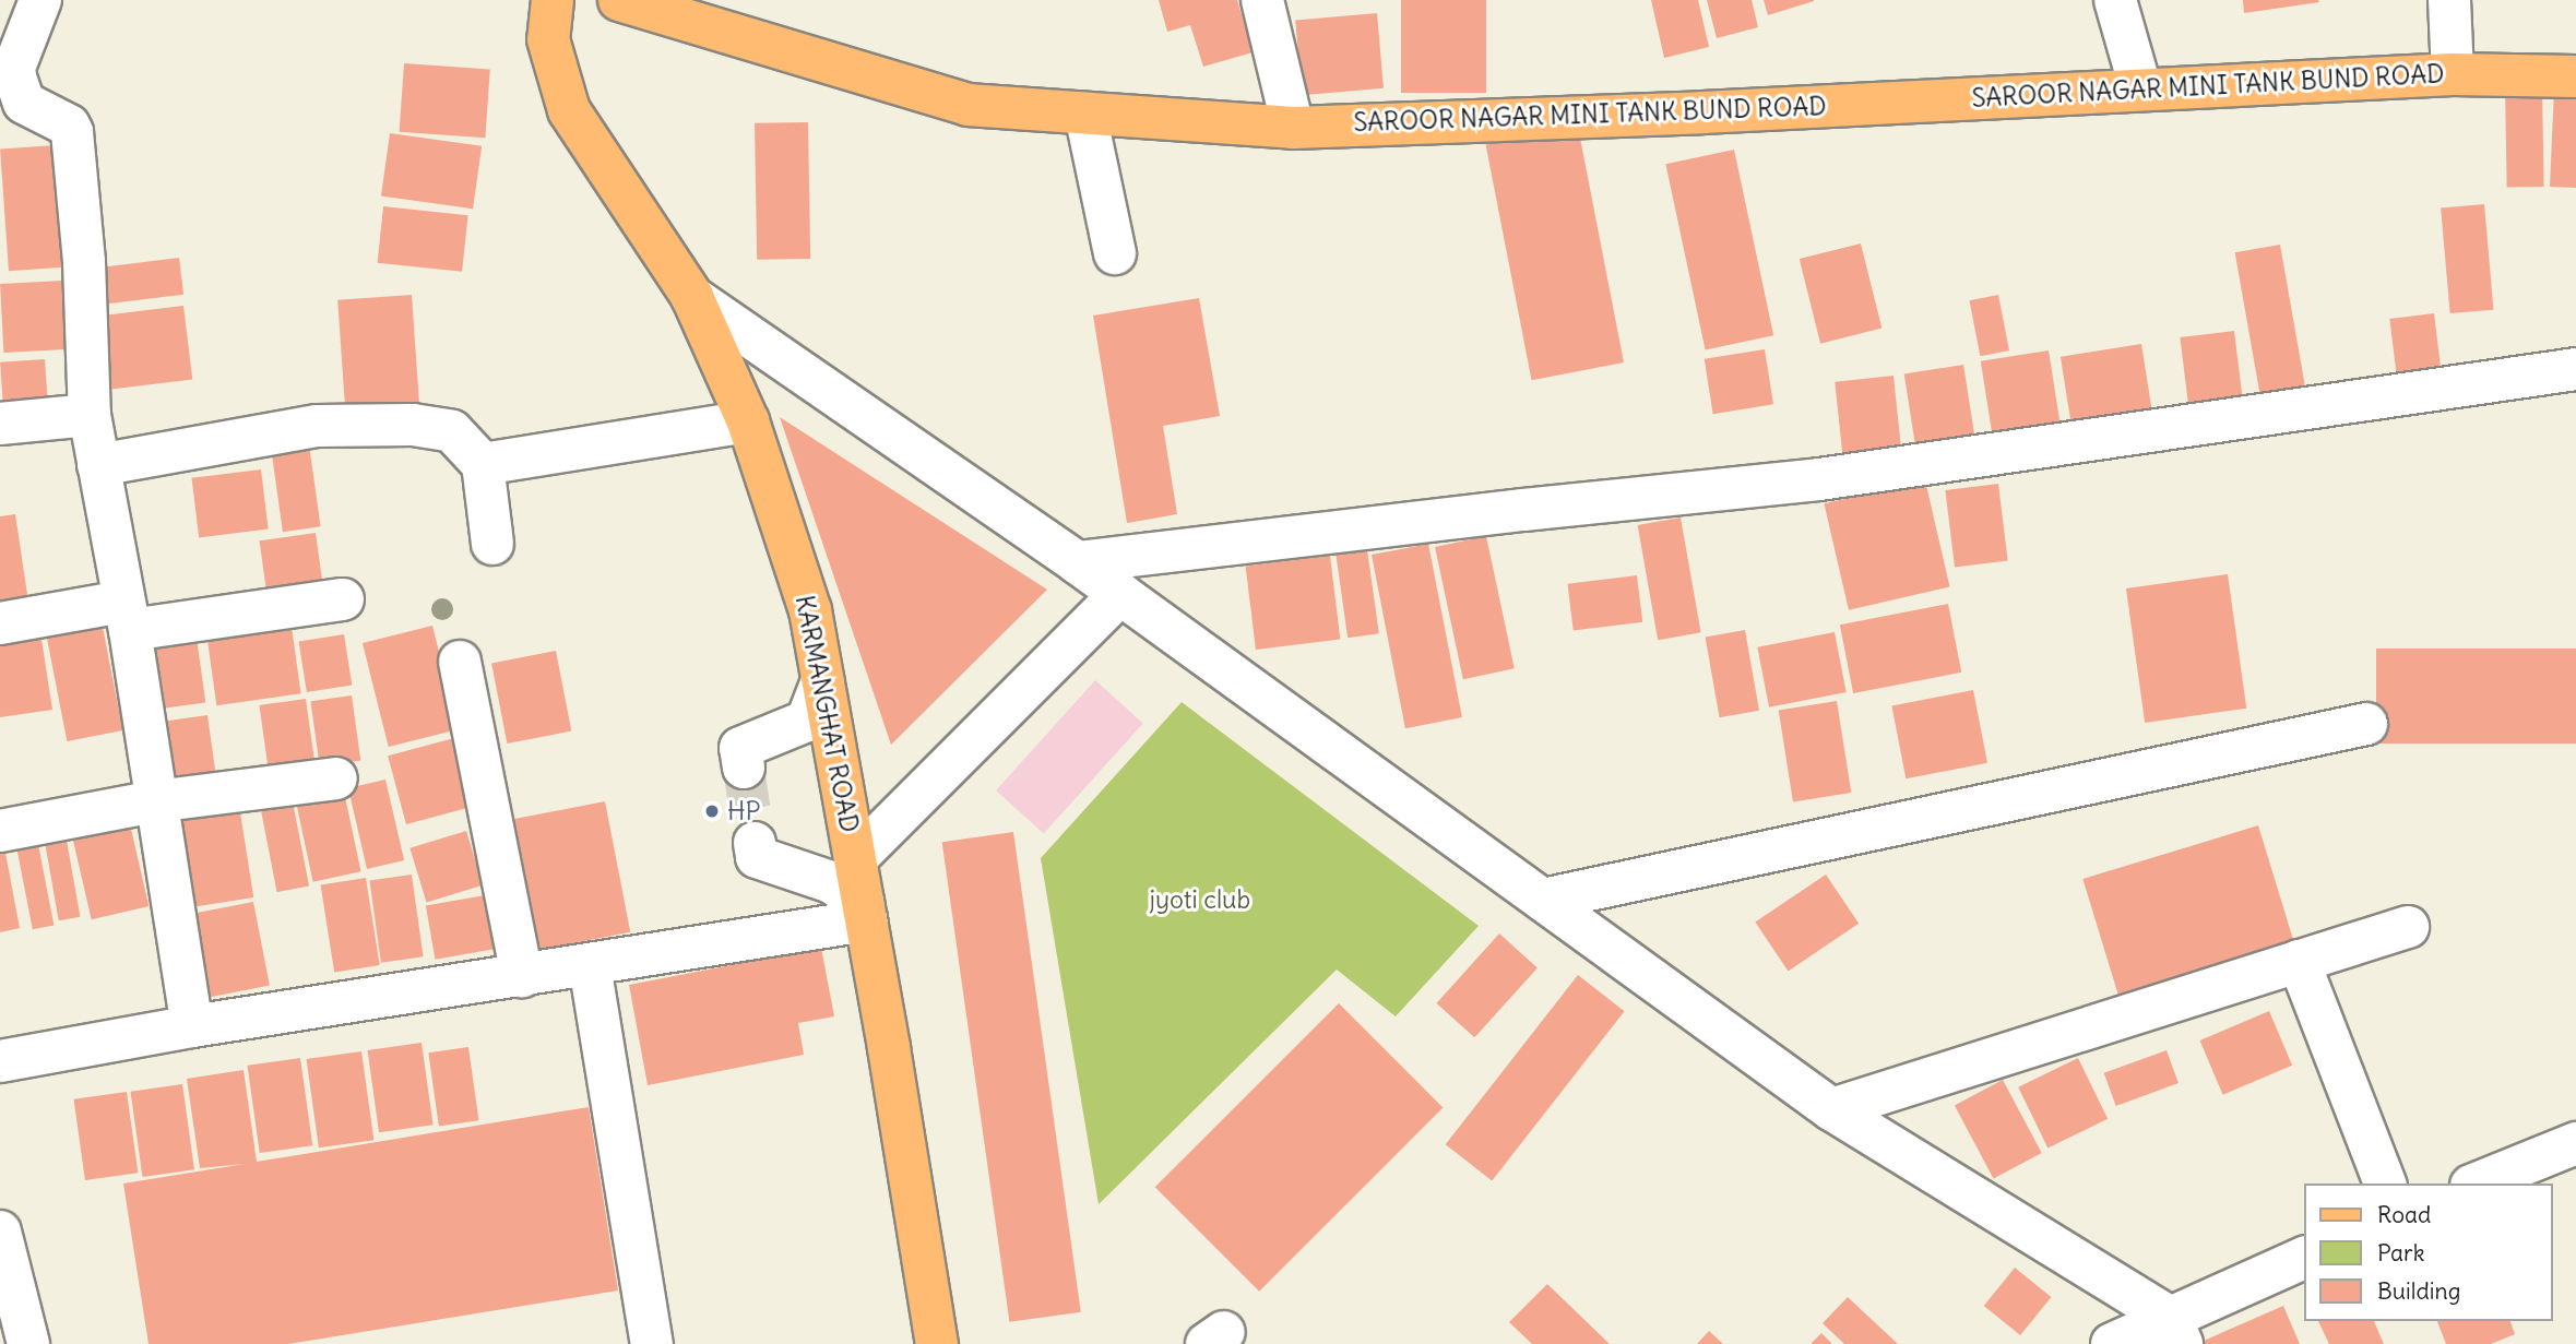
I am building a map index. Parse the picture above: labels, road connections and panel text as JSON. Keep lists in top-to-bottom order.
{
  "streets": {
    "main road": ["SAROOR NAGAR MINI TANK BUND ROAD", "KARMANGHAT ROAD"]
  },
  "parks": ["jyoti club"],
  "places": ["HP"],
  "legend": ["Road", "Park", "Building"]
}
